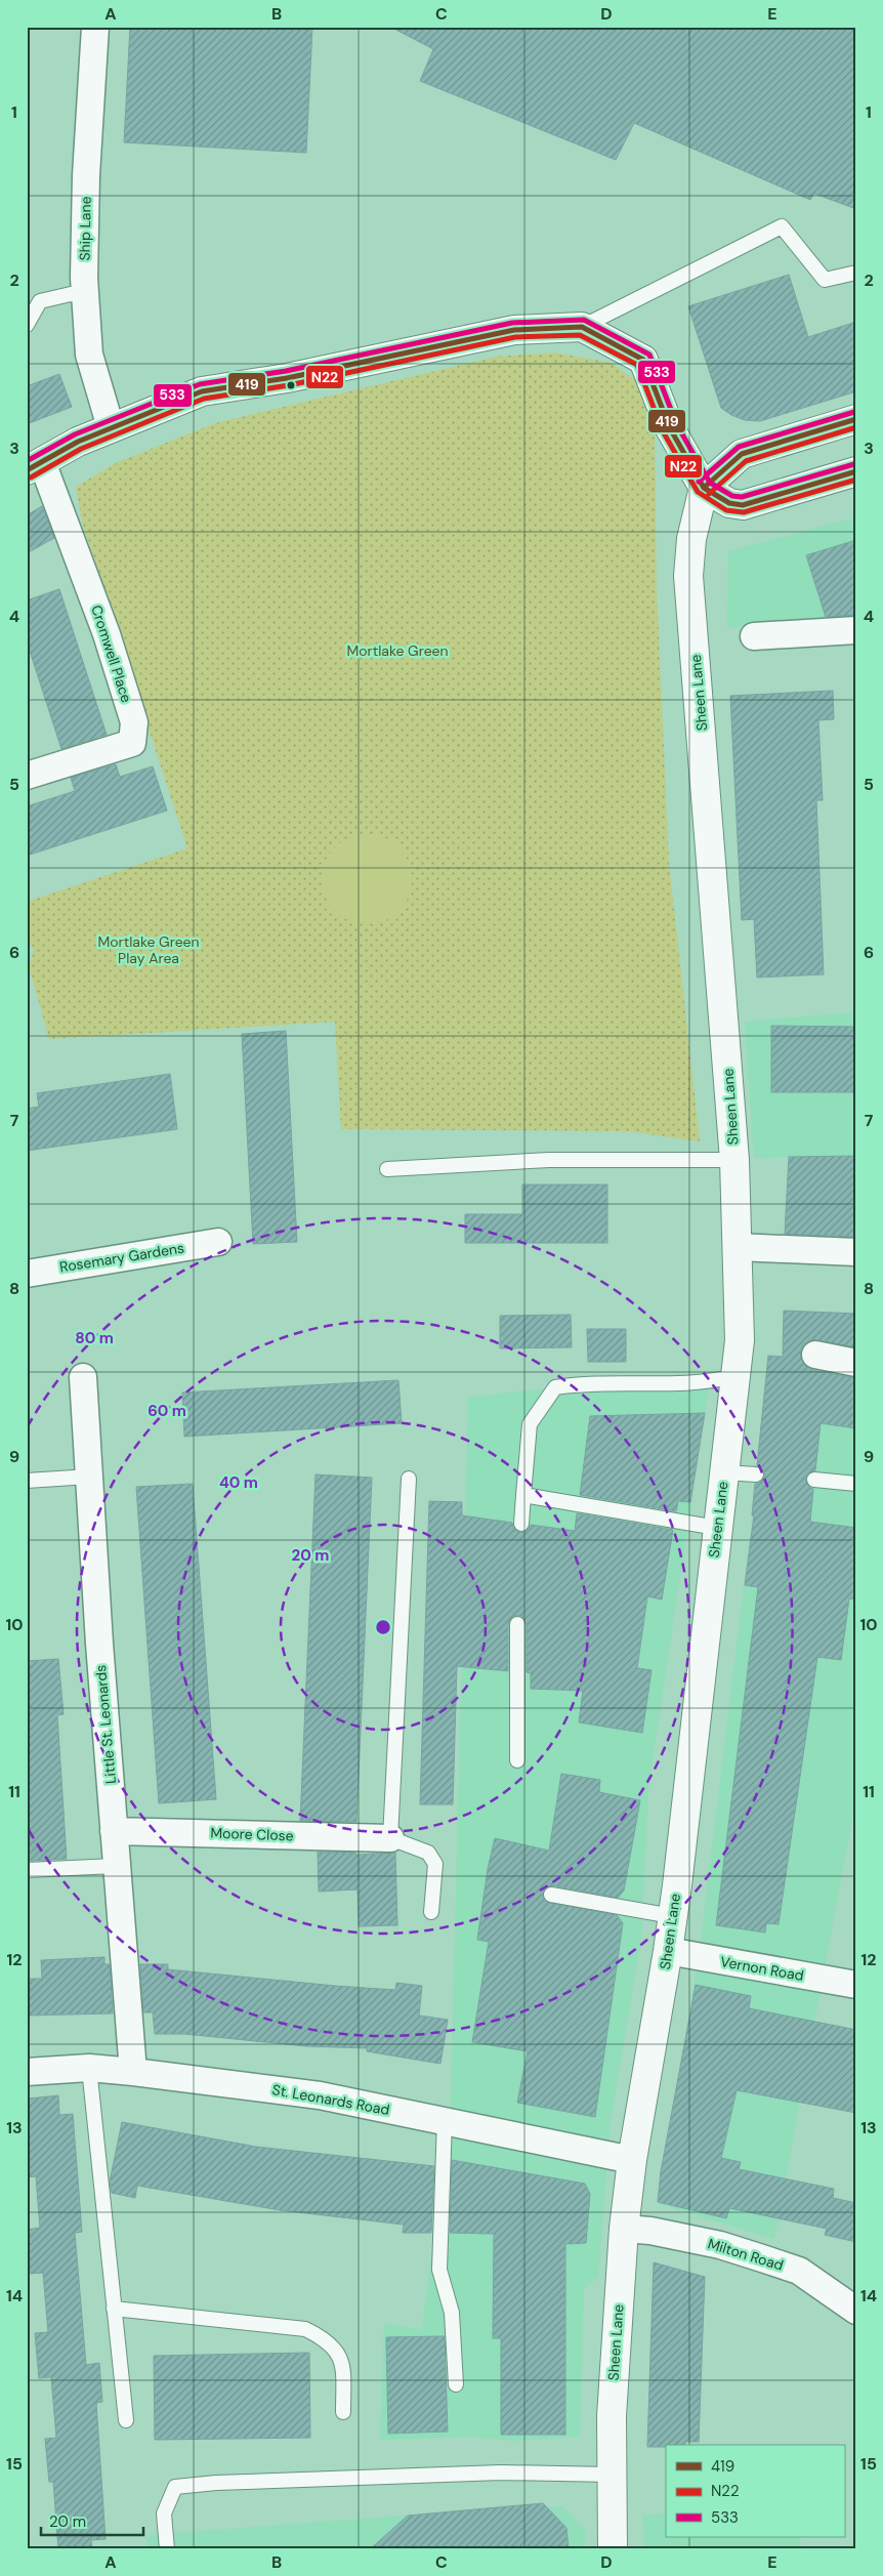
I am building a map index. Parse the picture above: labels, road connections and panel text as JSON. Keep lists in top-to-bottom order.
{
  "streets": {
    "main road": ["Sheen Lane"],
    "street": [
      "Ship Lane",
      "Cromwell Place",
      "Rosemary Gardens",
      "Little St. Leonards",
      "Moore Close",
      "Vernon Road",
      "St. Leonards Road",
      "Milton Road"
    ]
  },
  "crossings": [
    ["Sheen Lane", "Vernon Road"],
    ["Sheen Lane", "St. Leonards Road"],
    ["Sheen Lane", "Milton Road"],
    ["Little St. Leonards", "Moore Close"],
    ["Little St. Leonards", "St. Leonards Road"]
  ],
  "parks": ["Mortlake Green", "Mortlake Green Play Area"],
  "lines": ["transit line 533", "transit line 419", "transit line N22"],
  "legend": ["419", "N22", "533"],
  "scale_bar": "20 m",
  "grid": {
    "columns": [
      "A",
      "B",
      "C",
      "D",
      "E"
    ],
    "rows": [
      "1",
      "2",
      "3",
      "4",
      "5",
      "6",
      "7",
      "8",
      "9",
      "10",
      "11",
      "12",
      "13",
      "14",
      "15"
    ]
  },
  "rings": [
    "80 m",
    "60 m",
    "40 m",
    "20 m"
  ]
}
